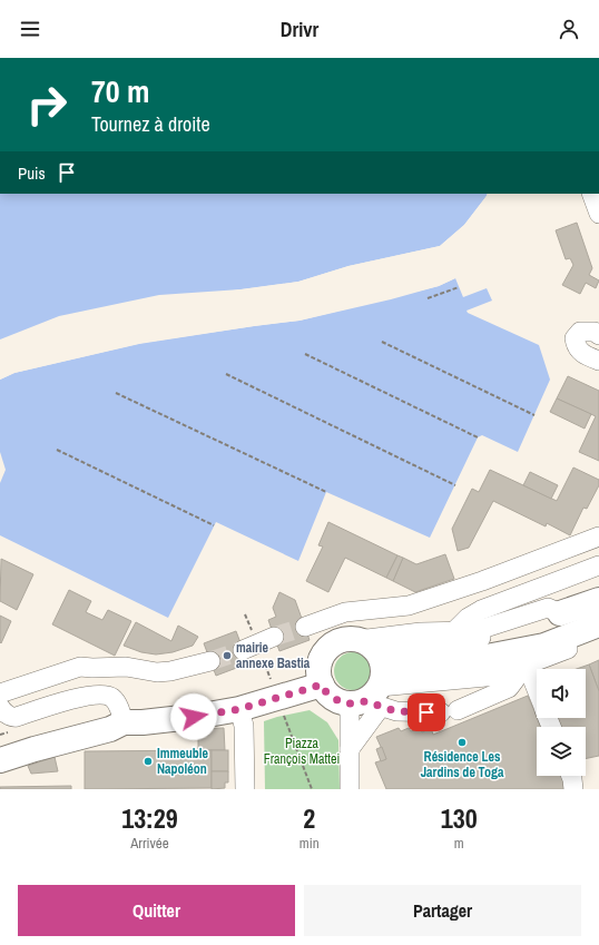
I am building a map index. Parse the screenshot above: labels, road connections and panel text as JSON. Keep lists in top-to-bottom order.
{
  "parks": ["Piazza François Mattei"],
  "places": ["mairie annexe Bastia", "Résidence Les Jardins de Toga", "Immeuble Napoléon"],
  "page": {
    "header": "Drivr",
    "turn": ["70 m", "Tournez à droite"],
    "then": "Puis",
    "eta": [
      "13:29",
      "Arrivée",
      "2",
      "min",
      "130",
      "m"
    ],
    "buttons": ["Quitter", "Partager"]
  }
}
